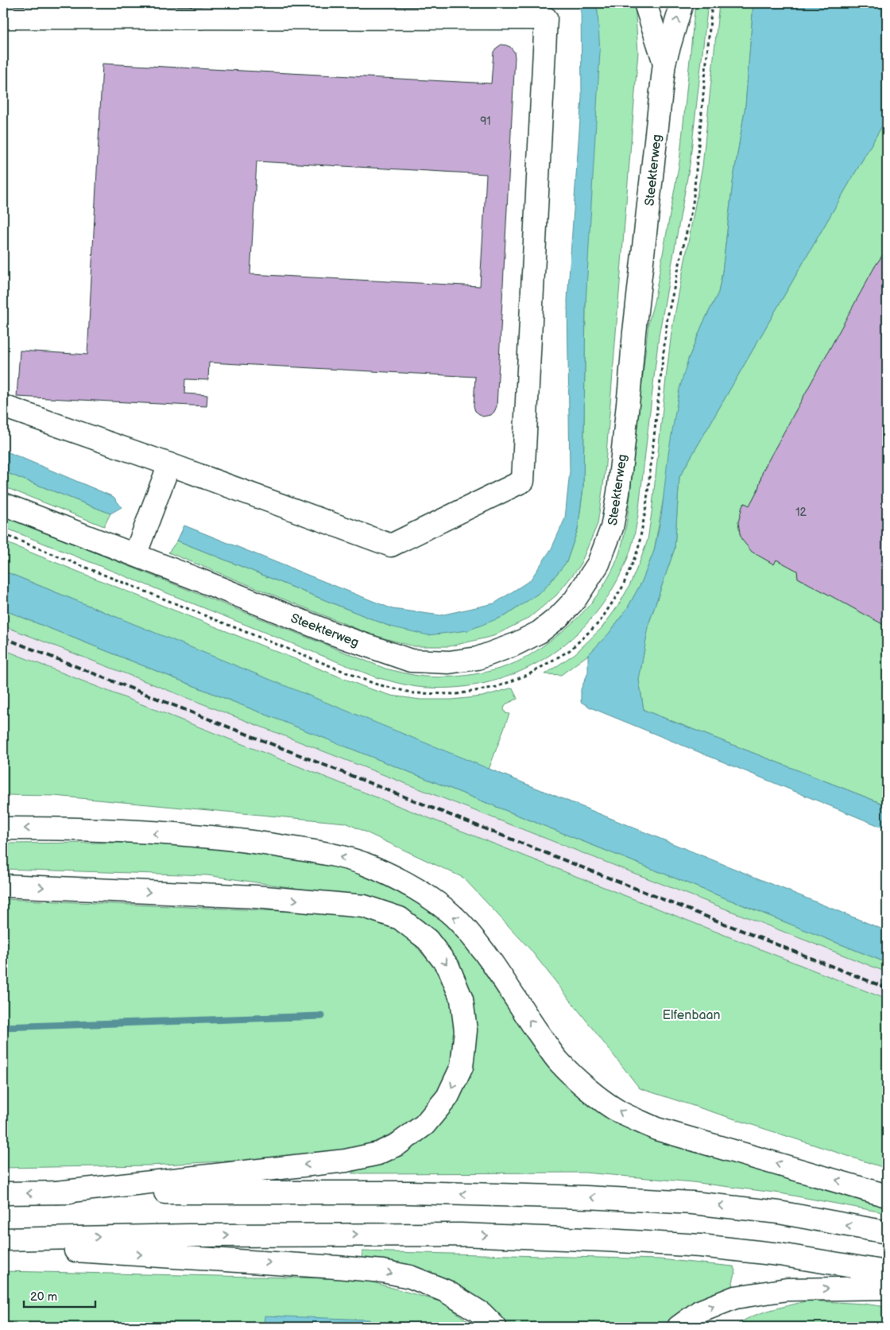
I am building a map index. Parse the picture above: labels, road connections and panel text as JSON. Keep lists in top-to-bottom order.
{
  "streets": {
    "main road": ["Steekterweg"]
  },
  "parks": ["Elfenbaan"],
  "house_numbers": ["91", "12"],
  "scale_bar": "20 m"
}
